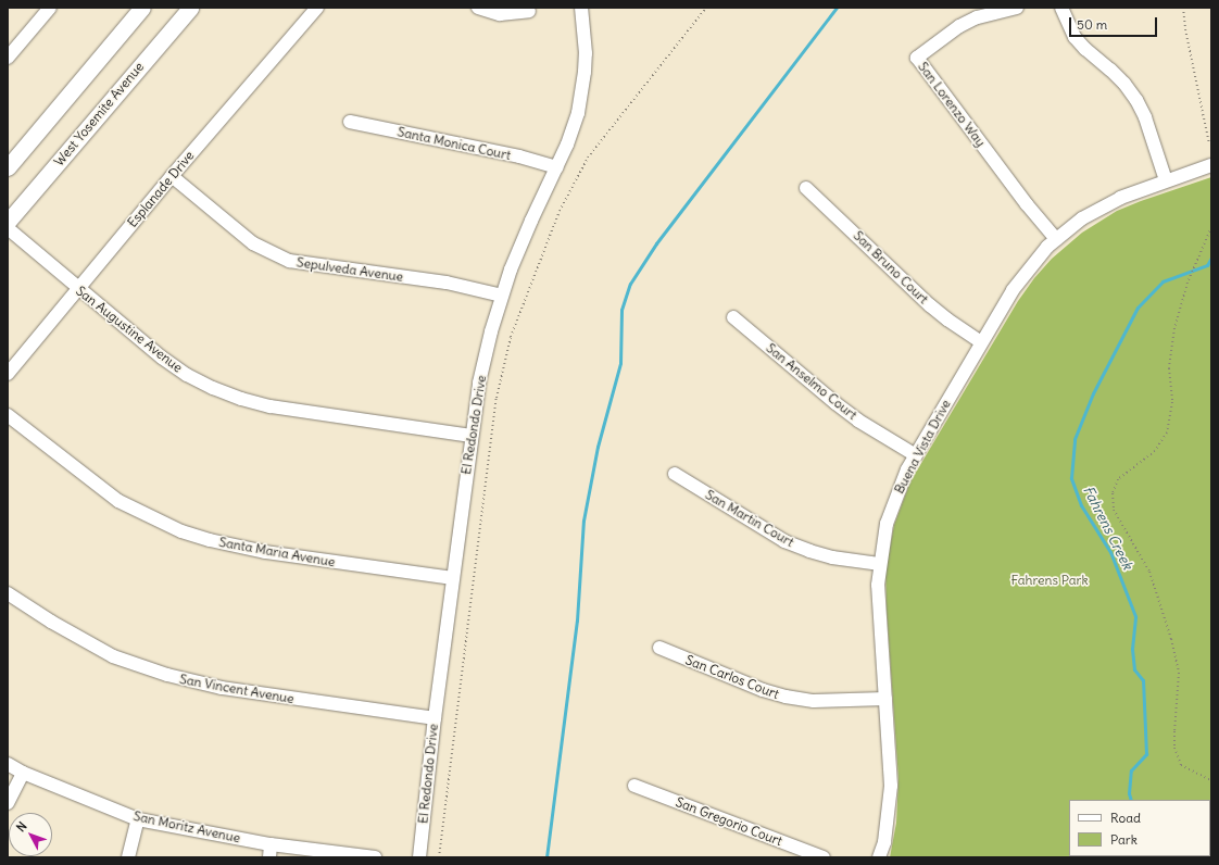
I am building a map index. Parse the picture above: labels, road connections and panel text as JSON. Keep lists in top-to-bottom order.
{
  "streets": {
    "main road": ["West Yosemite Avenue"],
    "street": [
      "San Lorenzo Way",
      "Santa Monica Court",
      "Esplanade Drive",
      "San Bruno Court",
      "Sepulveda Avenue",
      "San Augustine Avenue",
      "San Anselmo Court",
      "El Redondo Drive",
      "Buena Vista Drive",
      "San Martin Court",
      "Santa Maria Avenue",
      "San Carlos Court",
      "San Vincent Avenue",
      "San Gregorio Court",
      "San Moritz Avenue"
    ]
  },
  "crossings": [
    ["San Lorenzo Way", "Buena Vista Drive"],
    ["Santa Monica Court", "El Redondo Drive"],
    ["Esplanade Drive", "Sepulveda Avenue"],
    ["Esplanade Drive", "San Augustine Avenue"],
    ["San Bruno Court", "Buena Vista Drive"],
    ["Sepulveda Avenue", "El Redondo Drive"],
    ["San Augustine Avenue", "El Redondo Drive"],
    ["San Anselmo Court", "Buena Vista Drive"],
    ["El Redondo Drive", "Santa Maria Avenue"],
    ["El Redondo Drive", "San Vincent Avenue"],
    ["Buena Vista Drive", "San Martin Court"],
    ["Buena Vista Drive", "San Carlos Court"]
  ],
  "water": ["Fahrens Creek"],
  "parks": ["Fahrens Park"],
  "legend": ["Road", "Park"],
  "scale_bar": "50 m",
  "north": "top left"
}
